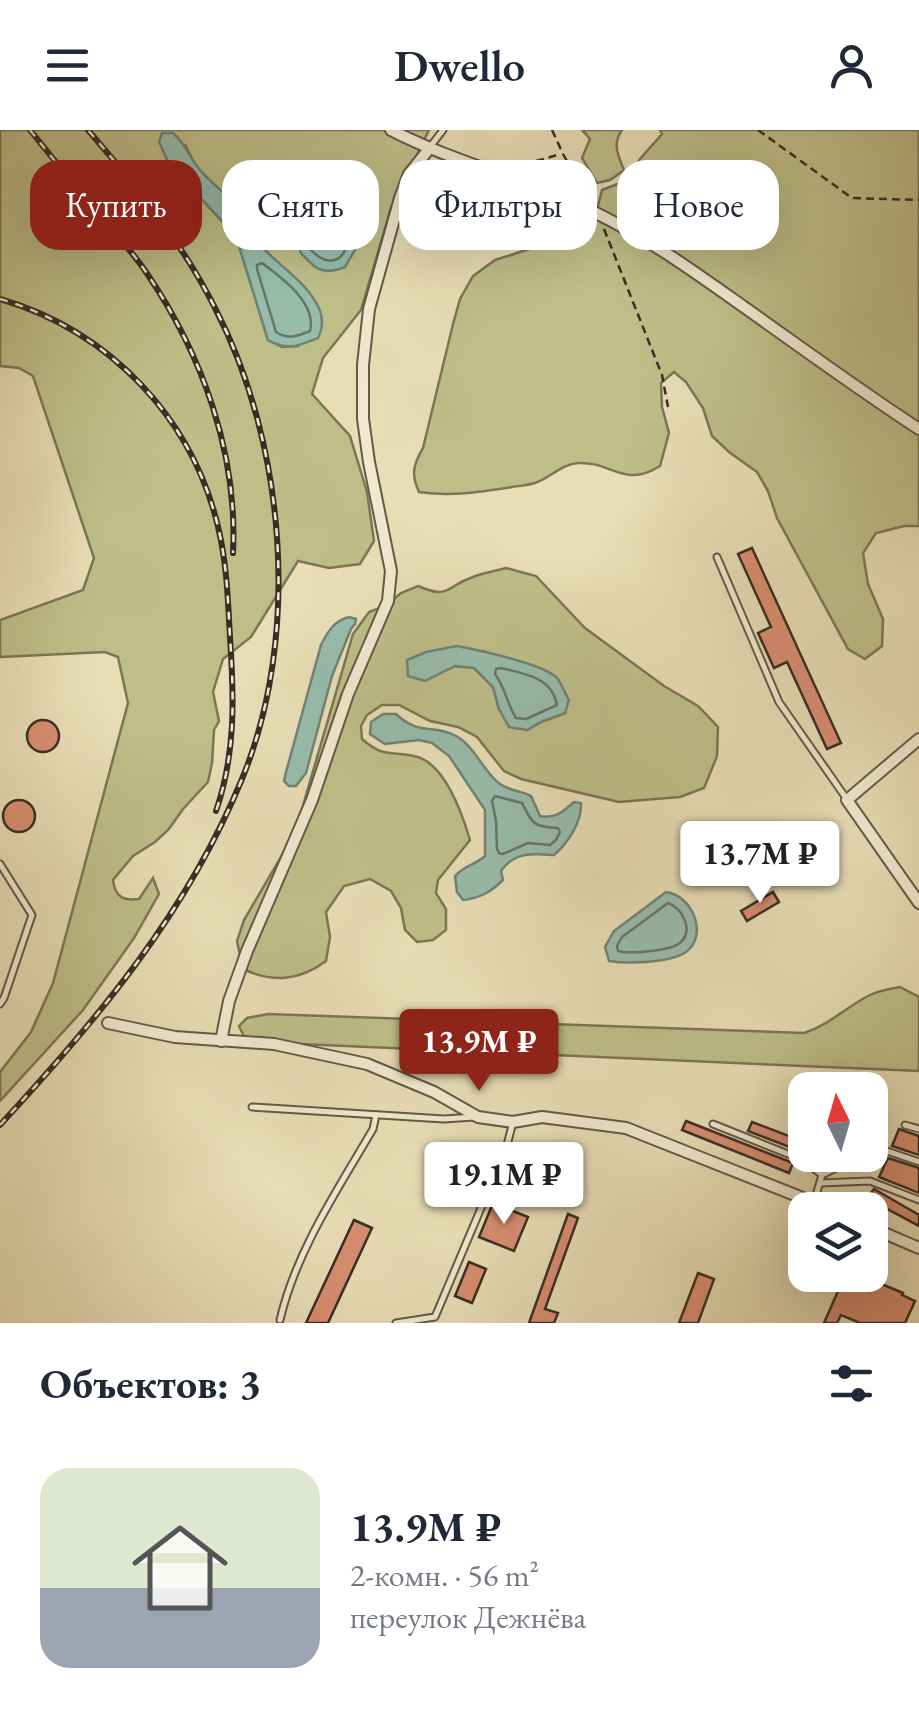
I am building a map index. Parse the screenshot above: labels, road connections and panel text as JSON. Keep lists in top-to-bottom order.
{
  "north": "top",
  "page": {
    "header": "Dwello",
    "chip": [
      "Купить",
      "Снять",
      "Фильтры",
      "Новое"
    ],
    "price": ["13.7M ₽", "13.9M ₽", "19.1M ₽"],
    "heading": "Объектов: 3",
    "list": [
      {
        "name": "13.9M ₽",
        "note": "2-комн. · 56 m² · переулок Дежнёва"
      }
    ]
  }
}
